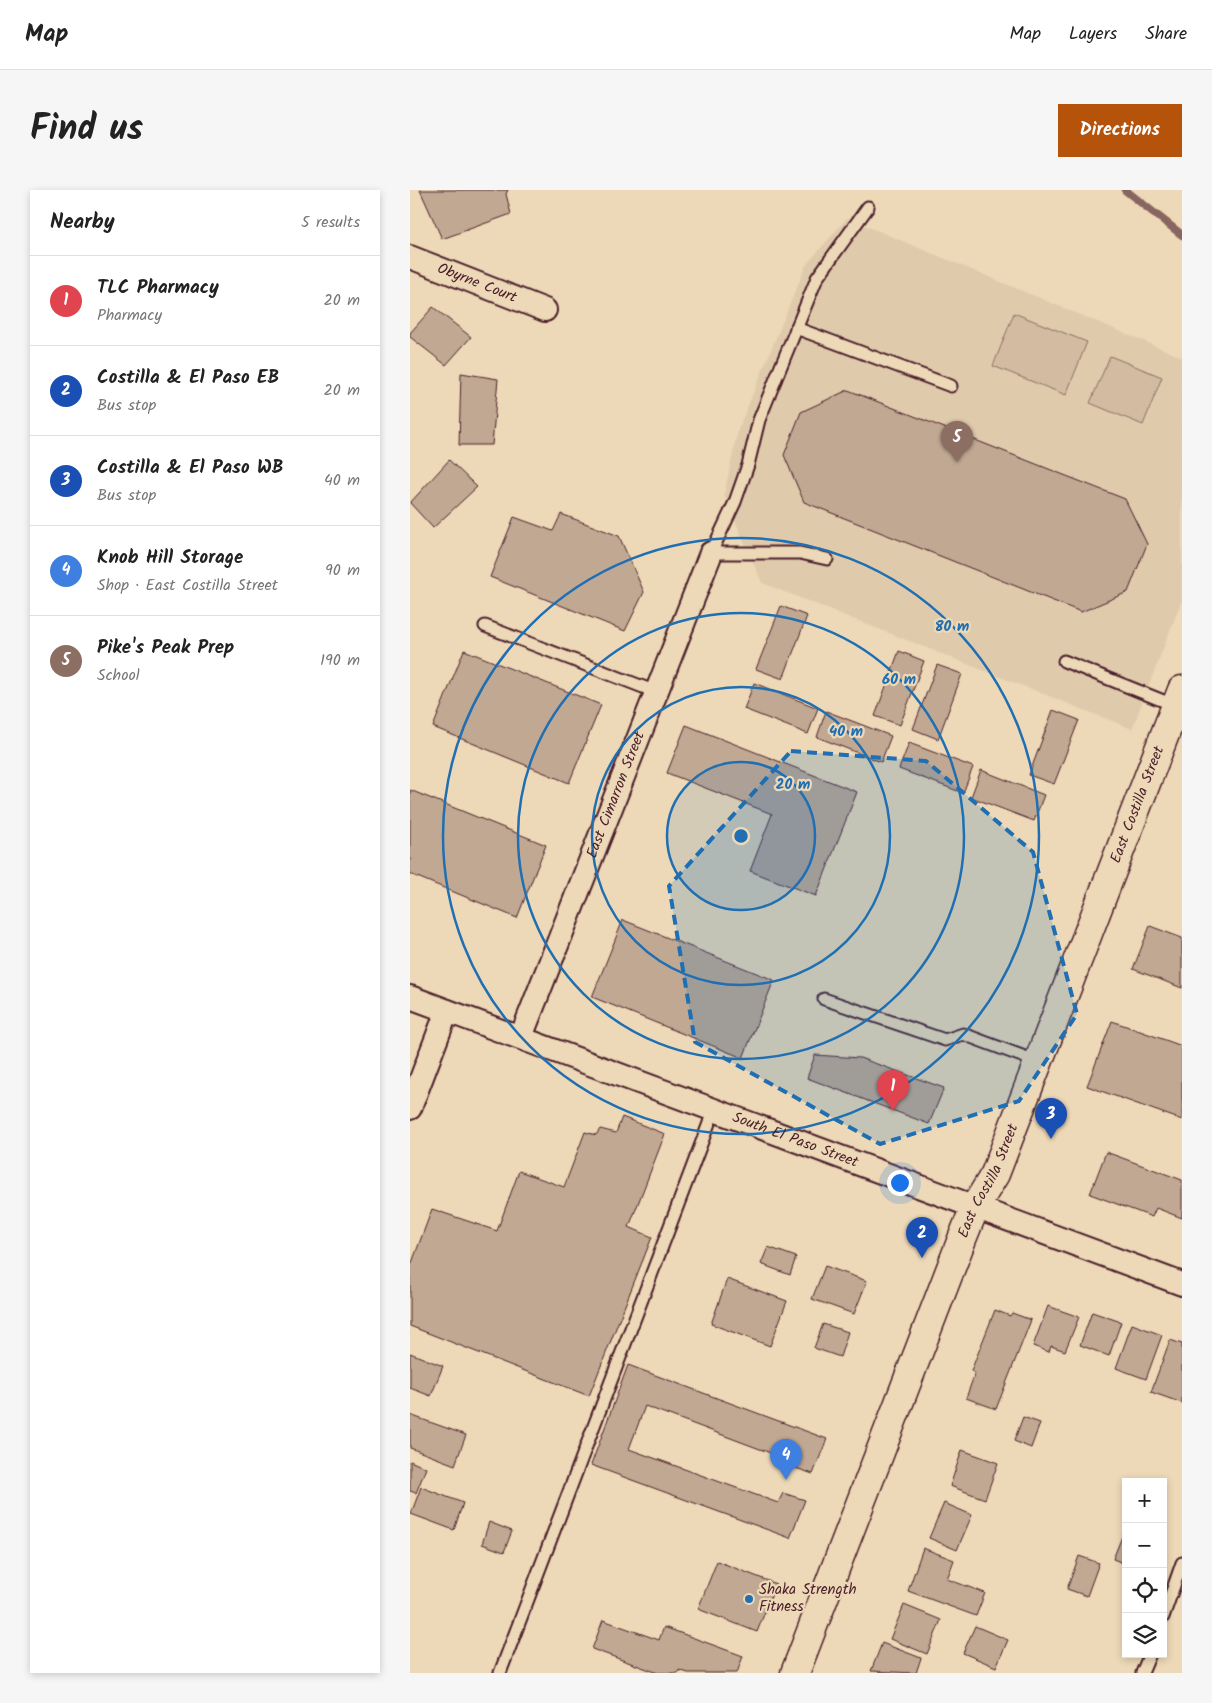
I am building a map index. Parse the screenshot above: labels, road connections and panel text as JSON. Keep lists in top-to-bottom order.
{
  "streets": {
    "street": [
      "Obyrne Court",
      "East Cimarron Street",
      "East Costilla Street",
      "South El Paso Street"
    ]
  },
  "crossings": [
    ["East Cimarron Street", "South El Paso Street"],
    ["East Costilla Street", "South El Paso Street"]
  ],
  "places": ["Shaka Strength Fitness"],
  "page": {
    "header": "Map",
    "nav": ["Map", "Layers", "Share"],
    "title": "Find us",
    "buttons": "Directions",
    "heading": ["Nearby", "5 results"],
    "list": [
      {
        "mark": "1",
        "name": "TLC Pharmacy",
        "note": "Pharmacy",
        "value": "20 m"
      },
      {
        "mark": "2",
        "name": "Costilla & El Paso EB",
        "note": "Bus stop",
        "value": "20 m"
      },
      {
        "mark": "3",
        "name": "Costilla & El Paso WB",
        "note": "Bus stop",
        "value": "40 m"
      },
      {
        "mark": "4",
        "name": "Knob Hill Storage",
        "note": "Shop · East Costilla Street",
        "value": "90 m"
      },
      {
        "mark": "5",
        "name": "Pike's Peak Prep",
        "note": "School",
        "value": "190 m"
      }
    ],
    "pins": [
      "5",
      "1",
      "3",
      "2",
      "4"
    ],
    "map_buttons": ["+", "−"]
  },
  "rings": [
    "80 m",
    "60 m",
    "40 m",
    "20 m"
  ]
}
